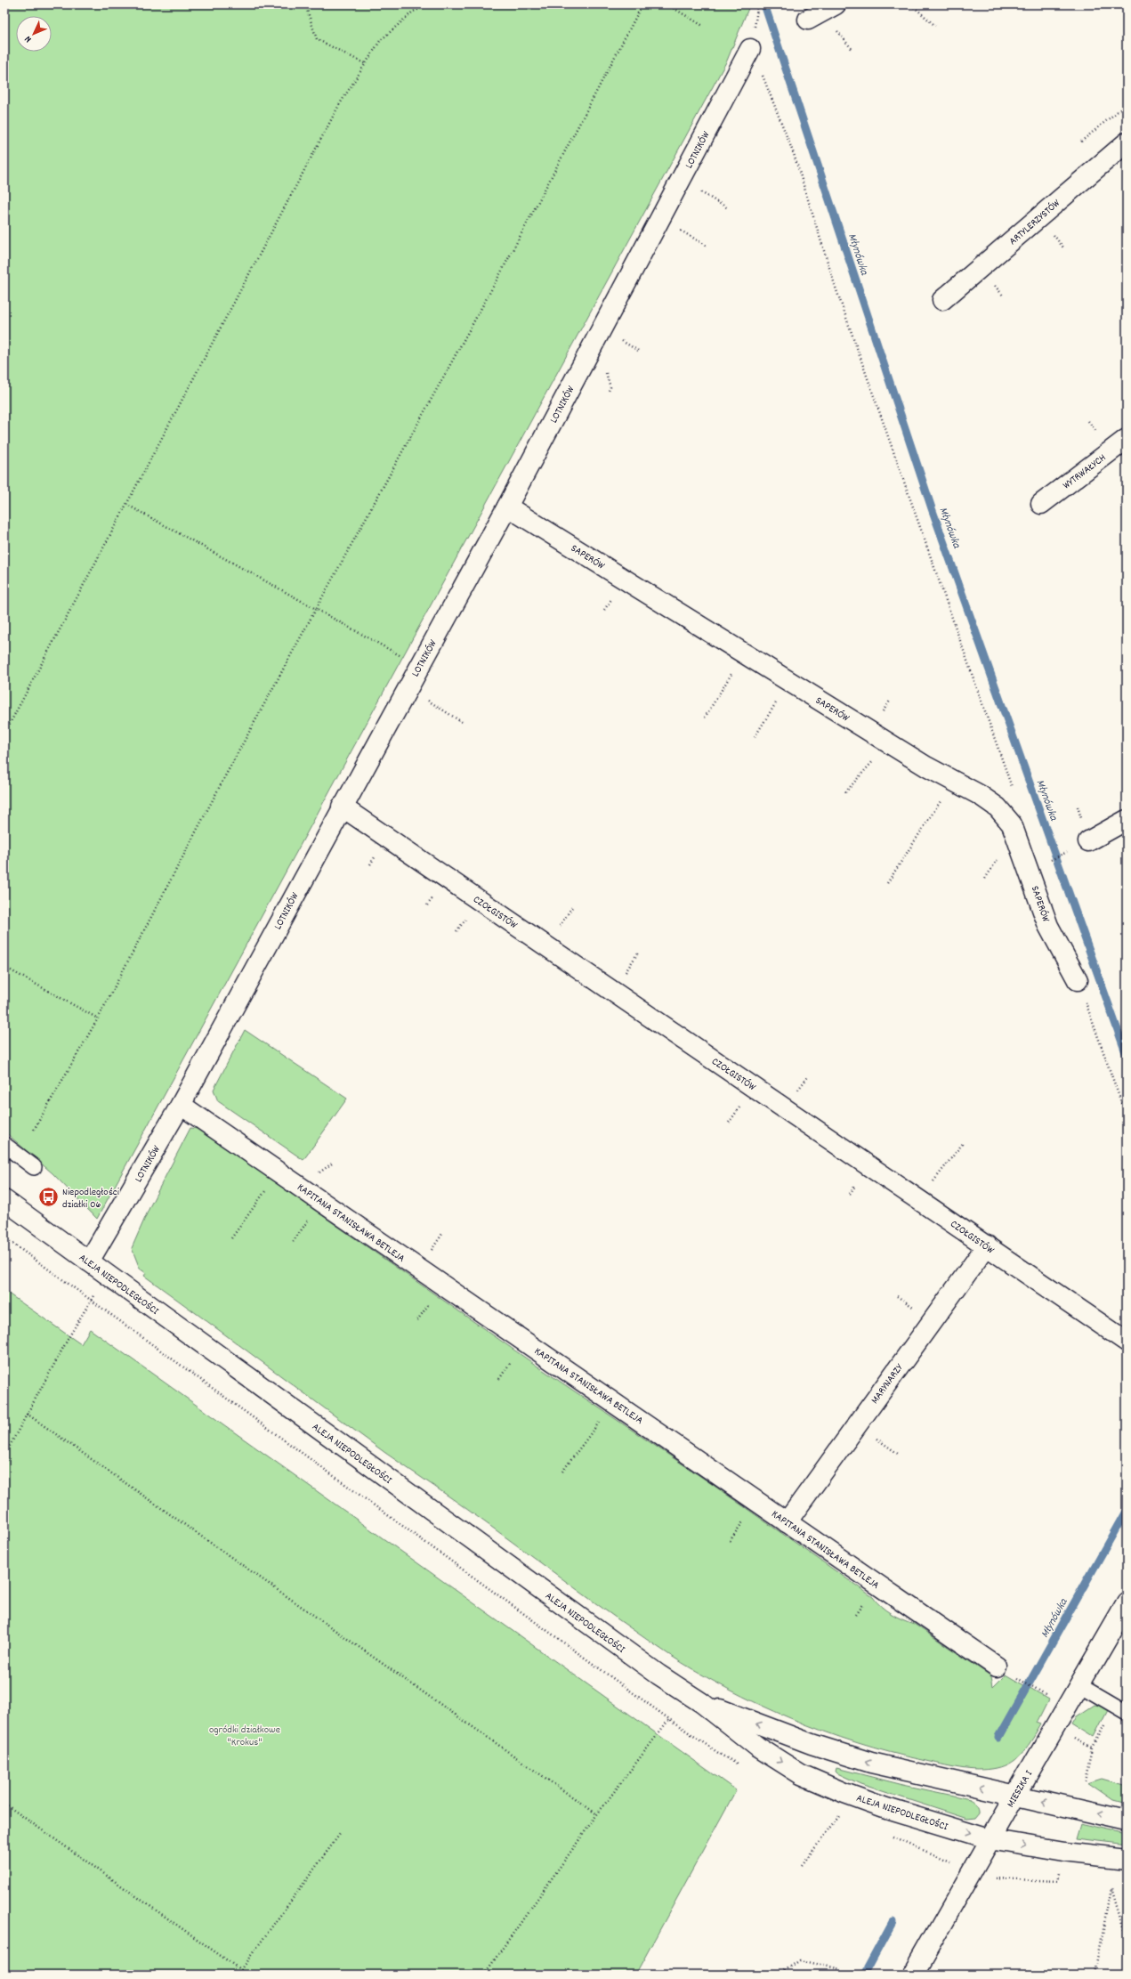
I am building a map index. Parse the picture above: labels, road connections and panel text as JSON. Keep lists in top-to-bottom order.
{
  "streets": {
    "street": [
      "LOTNIKÓW",
      "ARTYLERZYSTÓW",
      "WYTRWAŁYCH",
      "SAPERÓW",
      "CZOŁGISTÓW",
      "KAPITANA STANISŁAWA BETLEJA",
      "ALEJA NIEPODLEGŁOŚCI",
      "MARYNARZY",
      "MIESZKA I"
    ]
  },
  "crossings": [
    ["LOTNIKÓW", "SAPERÓW"],
    ["LOTNIKÓW", "CZOŁGISTÓW"],
    ["LOTNIKÓW", "KAPITANA STANISŁAWA BETLEJA"],
    ["LOTNIKÓW", "ALEJA NIEPODLEGŁOŚCI"],
    ["CZOŁGISTÓW", "MARYNARZY"],
    ["KAPITANA STANISŁAWA BETLEJA", "MARYNARZY"],
    ["ALEJA NIEPODLEGŁOŚCI", "MIESZKA I"]
  ],
  "water": ["Młynówka"],
  "parks": ["ogródki działkowe \"Krokus\""],
  "places": {
    "bus stop": ["Niepodległości działki 06"]
  },
  "north": "bottom left"
}
